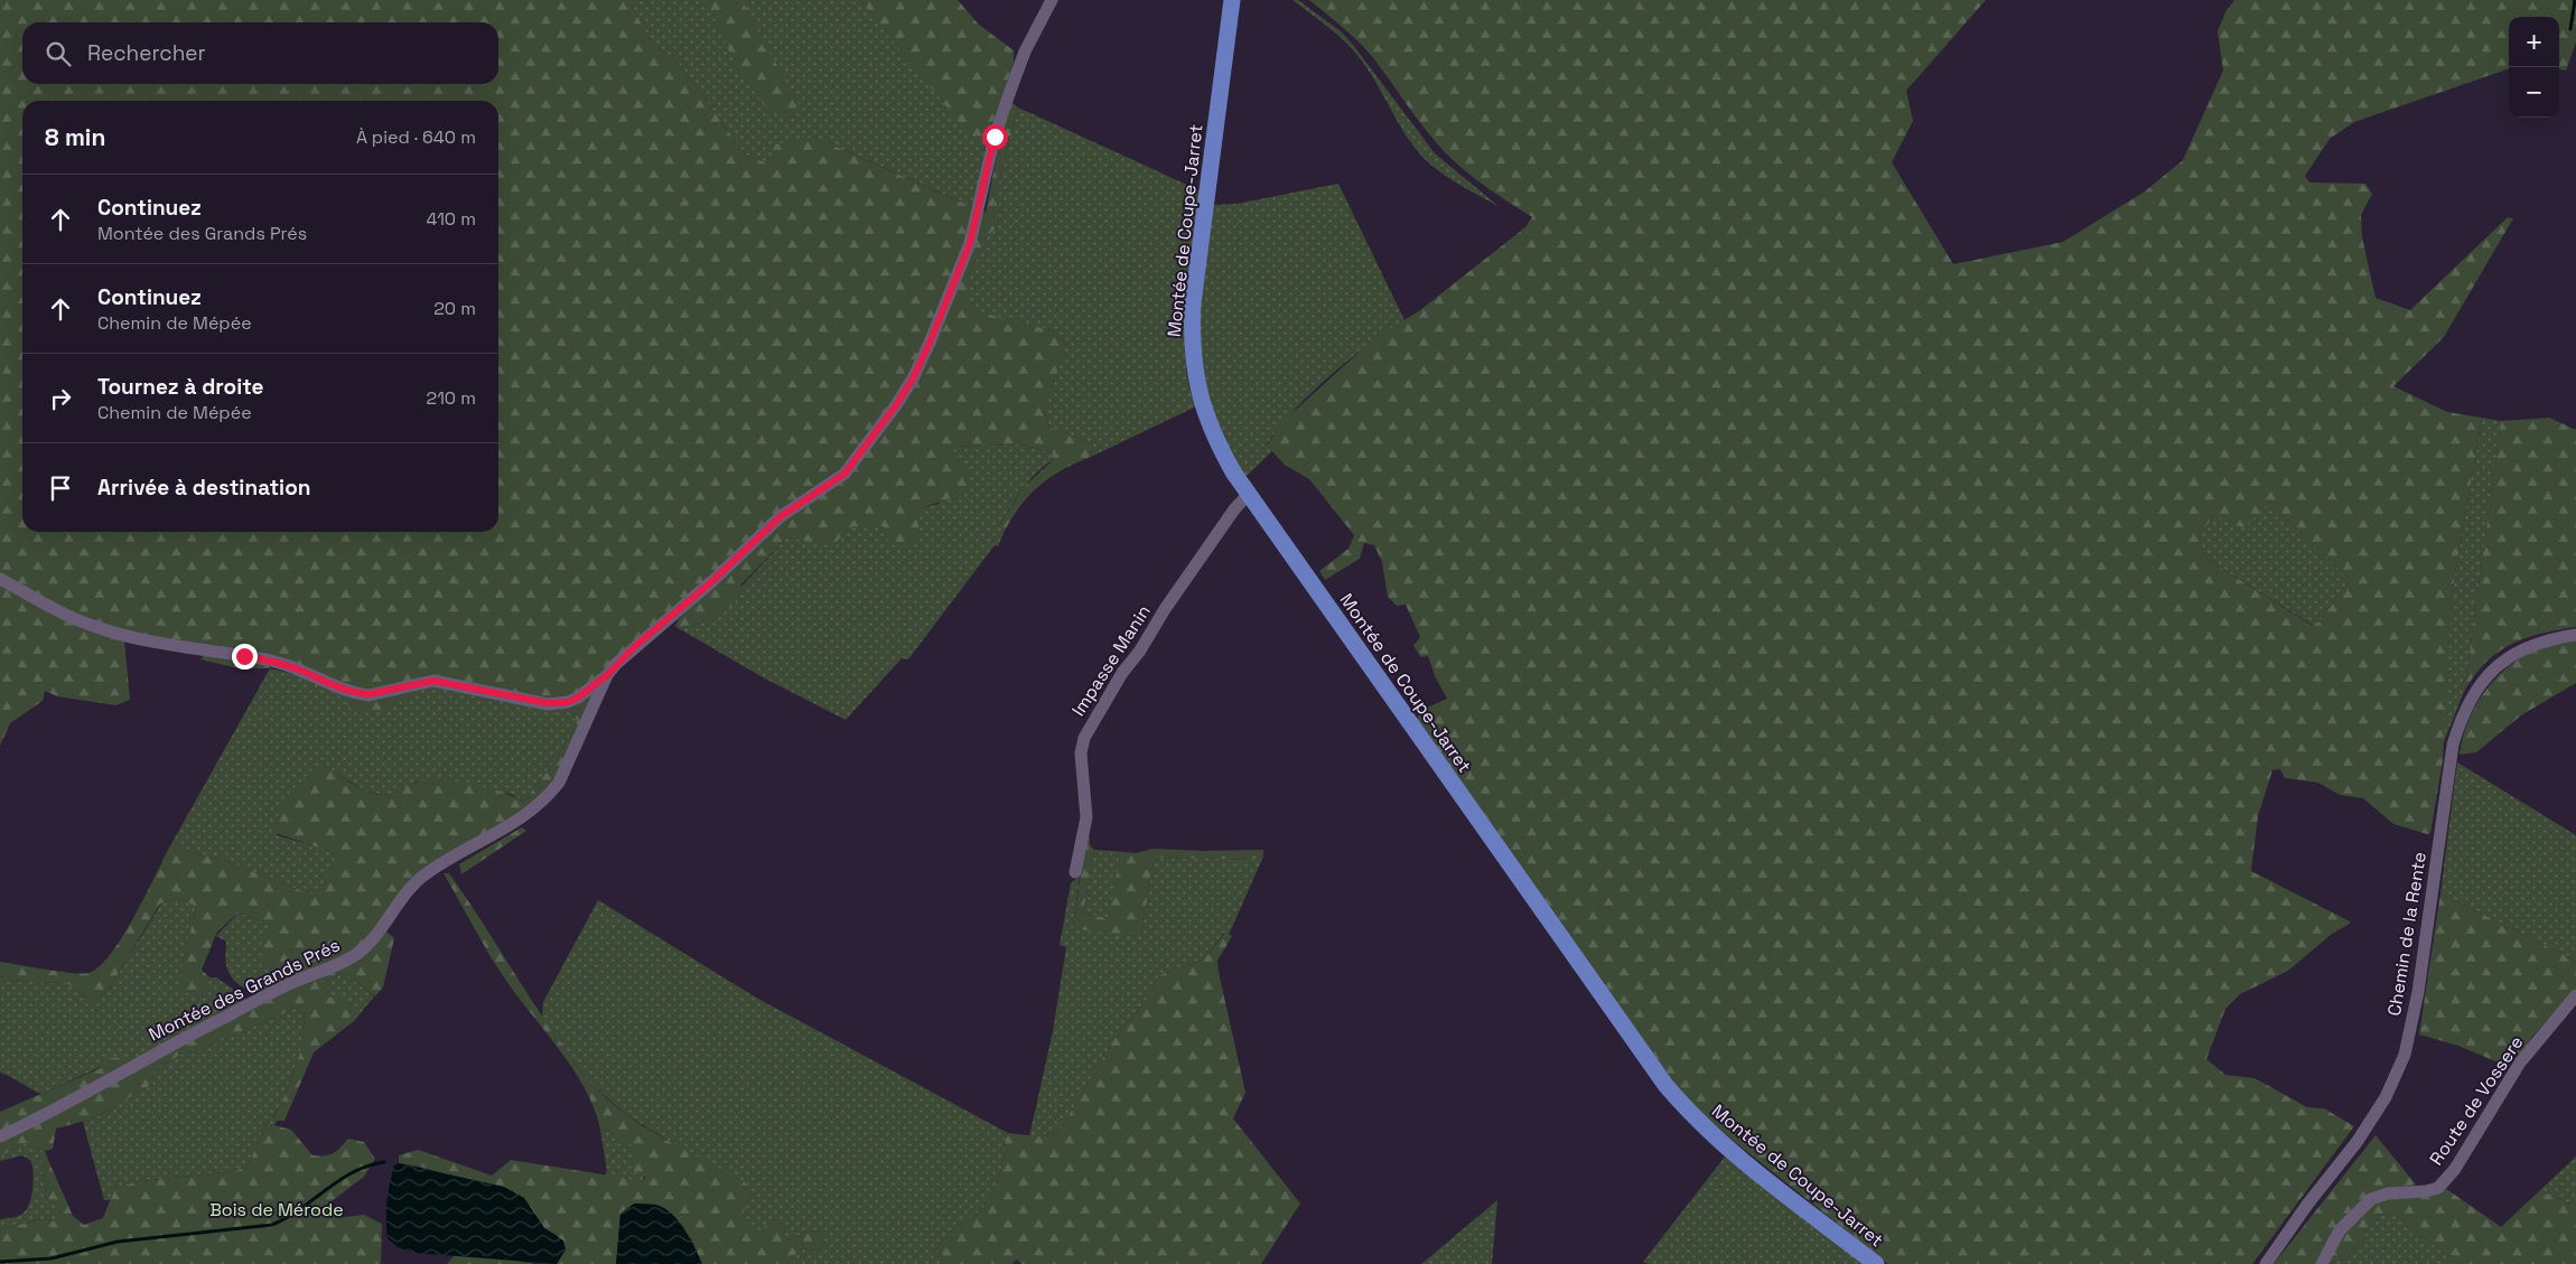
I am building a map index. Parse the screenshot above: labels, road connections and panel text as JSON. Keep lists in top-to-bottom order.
{
  "streets": {
    "main road": ["Montée de Coupe-Jarret"],
    "street": [
      "Impasse Manin",
      "Chemin de la Rente",
      "Montée des Grands Prés",
      "Route de Vossere"
    ]
  },
  "crossings": [
    ["Montée de Coupe-Jarret", "Impasse Manin"]
  ],
  "parks": ["Bois de Mérode"],
  "page": {
    "map_buttons": ["+", "−"],
    "search": "Rechercher",
    "heading": ["8 min", "À pied · 640 m"],
    "list": [
      ["Continuez", "Montée des Grands Prés", "410 m"],
      ["Continuez", "Chemin de Mépée", "20 m"],
      ["Tournez à droite", "Chemin de Mépée", "210 m"],
      "Arrivée à destination"
    ]
  }
}
